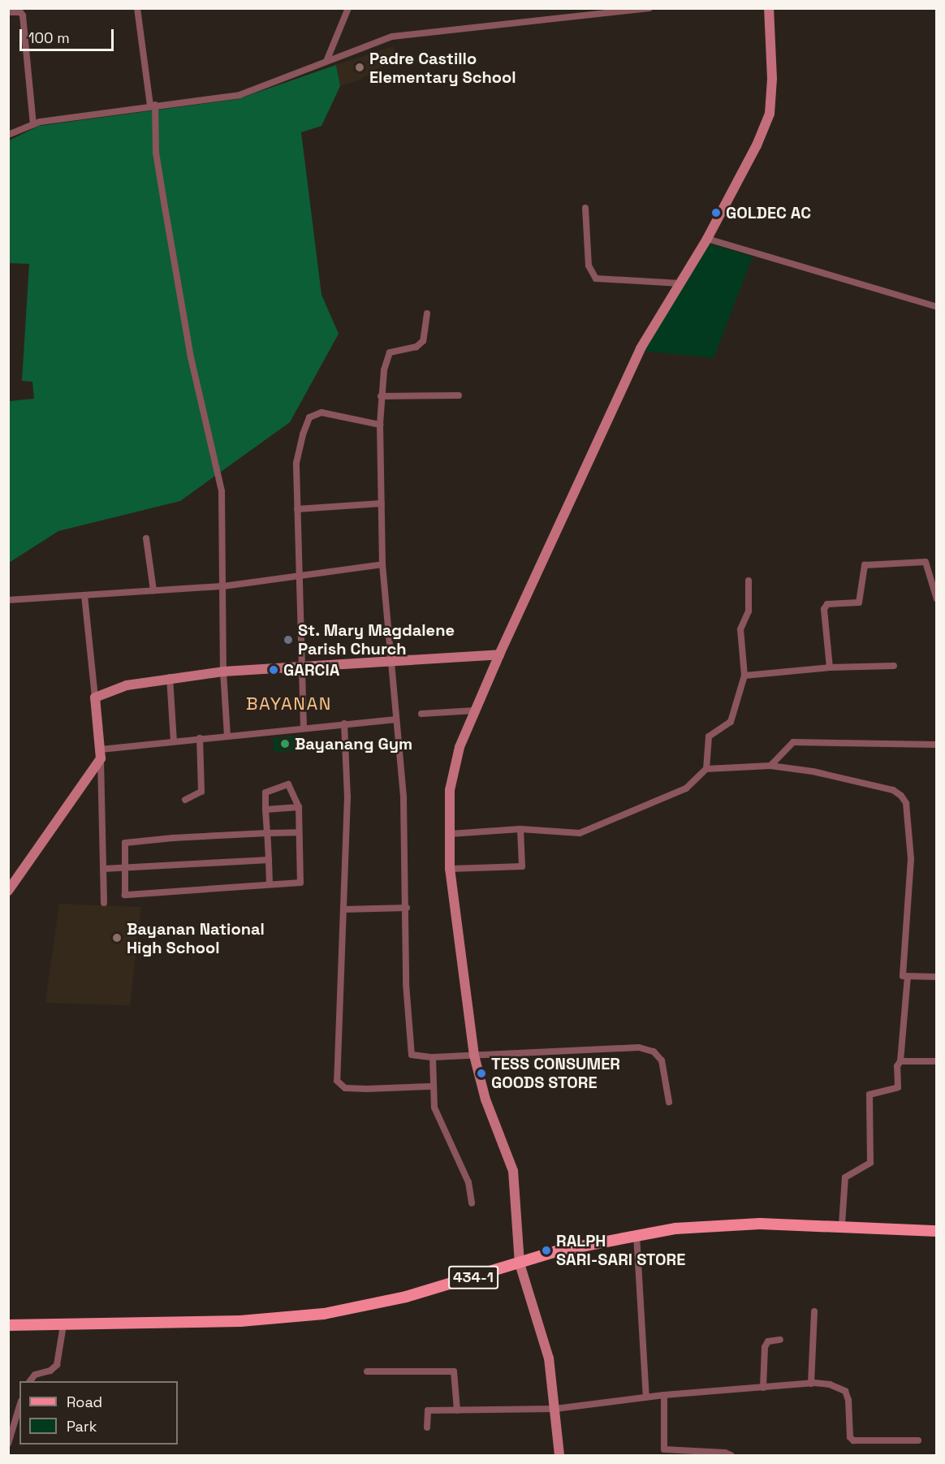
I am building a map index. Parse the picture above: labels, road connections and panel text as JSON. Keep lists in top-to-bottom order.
{
  "streets": {
    "main road": ["434-1"]
  },
  "districts": ["BAYANAN"],
  "places": [
    "Padre Castillo Elementary School",
    "GOLDEC AC",
    "St. Mary Magdalene Parish Church",
    "GARCIA",
    "Bayanang Gym",
    "Bayanan National High School",
    "TESS CONSUMER GOODS STORE",
    "RALPH SARI-SARI STORE"
  ],
  "legend": ["Road", "Park"],
  "scale_bar": "100 m"
}
